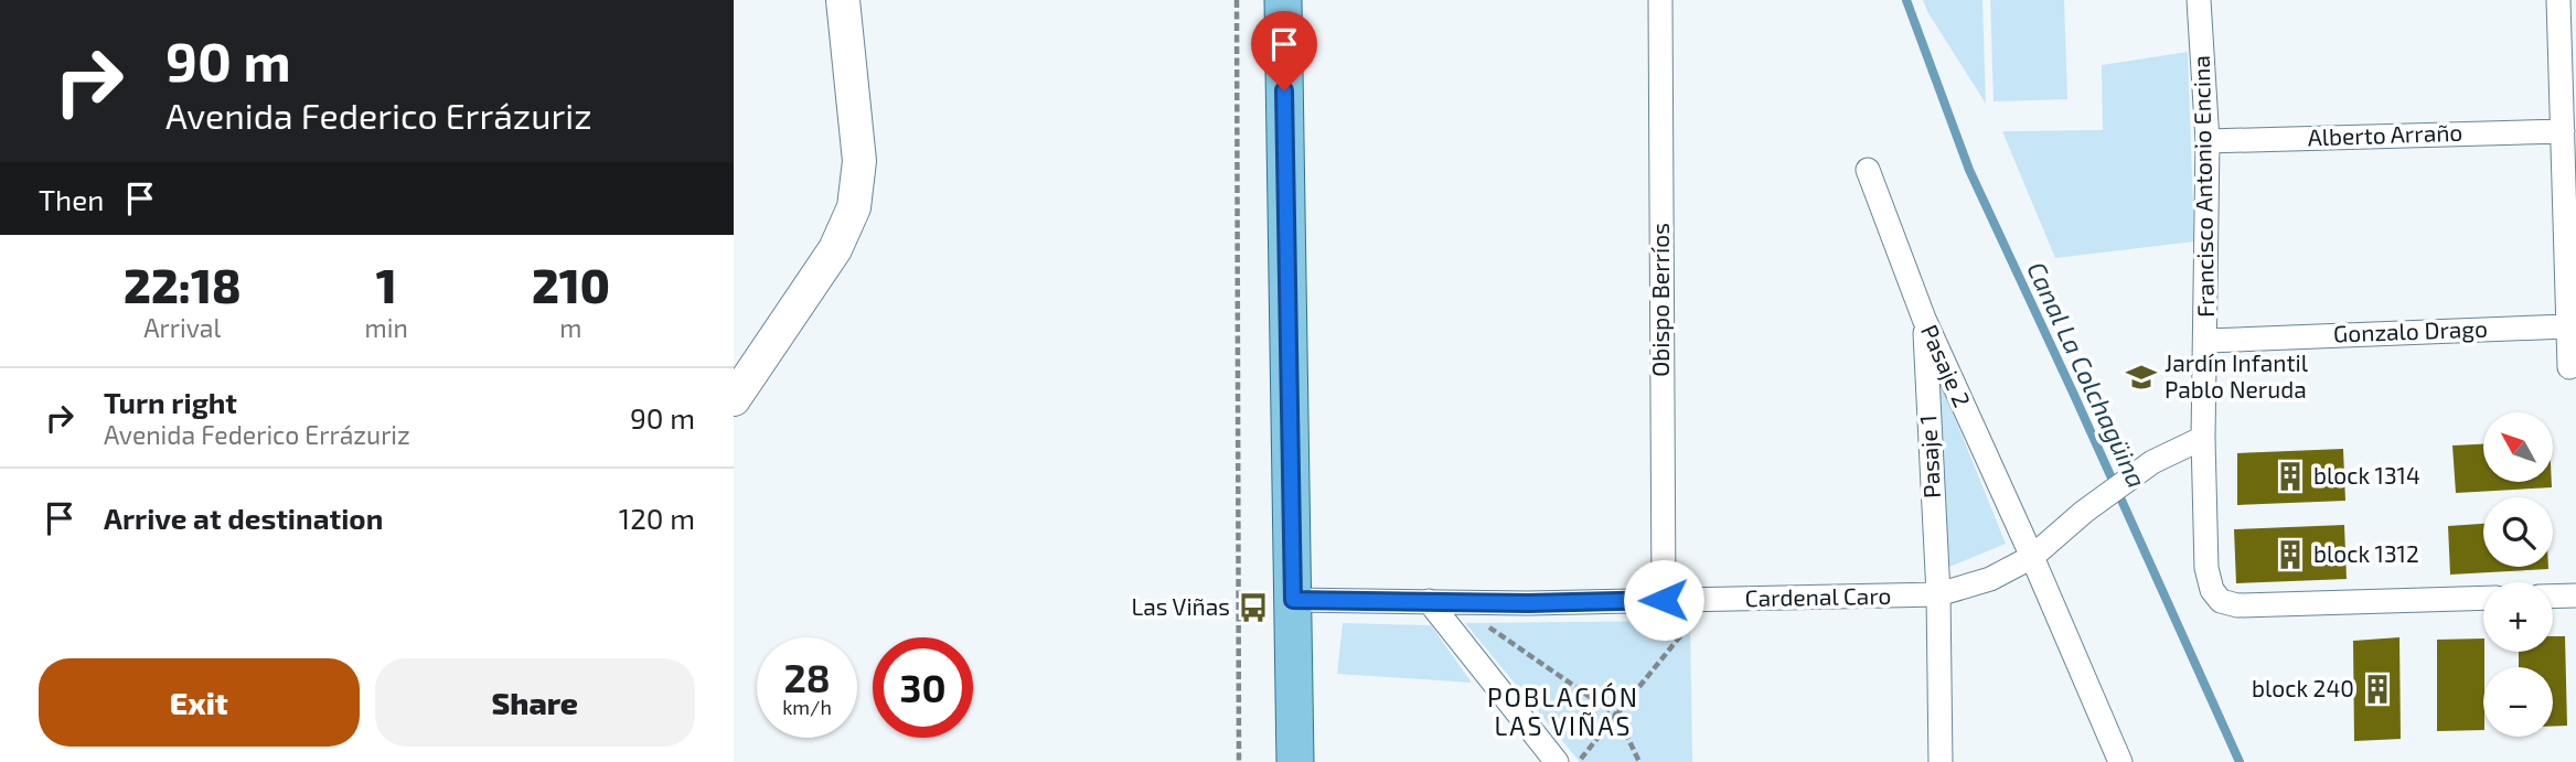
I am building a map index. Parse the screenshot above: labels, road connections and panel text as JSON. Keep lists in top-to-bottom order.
{
  "streets": {
    "street": [
      "Alberto Arraño",
      "Francisco Antonio Encina",
      "Obispo Berríos",
      "Gonzalo Drago",
      "Pasaje 2",
      "Pasaje 1",
      "Cardenal Caro"
    ]
  },
  "crossings": [
    ["Alberto Arraño", "Francisco Antonio Encina"],
    ["Francisco Antonio Encina", "Gonzalo Drago"],
    ["Francisco Antonio Encina", "Cardenal Caro"],
    ["Obispo Berríos", "Cardenal Caro"],
    ["Pasaje 2", "Pasaje 1"],
    ["Pasaje 2", "Cardenal Caro"],
    ["Pasaje 1", "Cardenal Caro"]
  ],
  "districts": ["POBLACIÓN LAS VIÑAS"],
  "water": ["Canal La Colchagüina"],
  "places": {
    "school or university": ["Jardín Infantil Pablo Neruda"],
    "building": ["block 1314", "block 1312", "block 240"],
    "bus stop": ["Las Viñas"]
  },
  "north": "top left",
  "page": {
    "turn": ["90 m", "Avenida Federico Errázuriz"],
    "then": "Then",
    "eta": [
      "22:18",
      "Arrival",
      "1",
      "min",
      "210",
      "m"
    ],
    "list": [
      {
        "name": "Turn right",
        "note": "Avenida Federico Errázuriz",
        "value": "90 m"
      },
      {
        "name": "Arrive at destination",
        "value": "120 m"
      }
    ],
    "map_buttons": ["+", "−"],
    "speed": "28 km/h",
    "limit": "30",
    "buttons": ["Exit", "Share"]
  }
}
